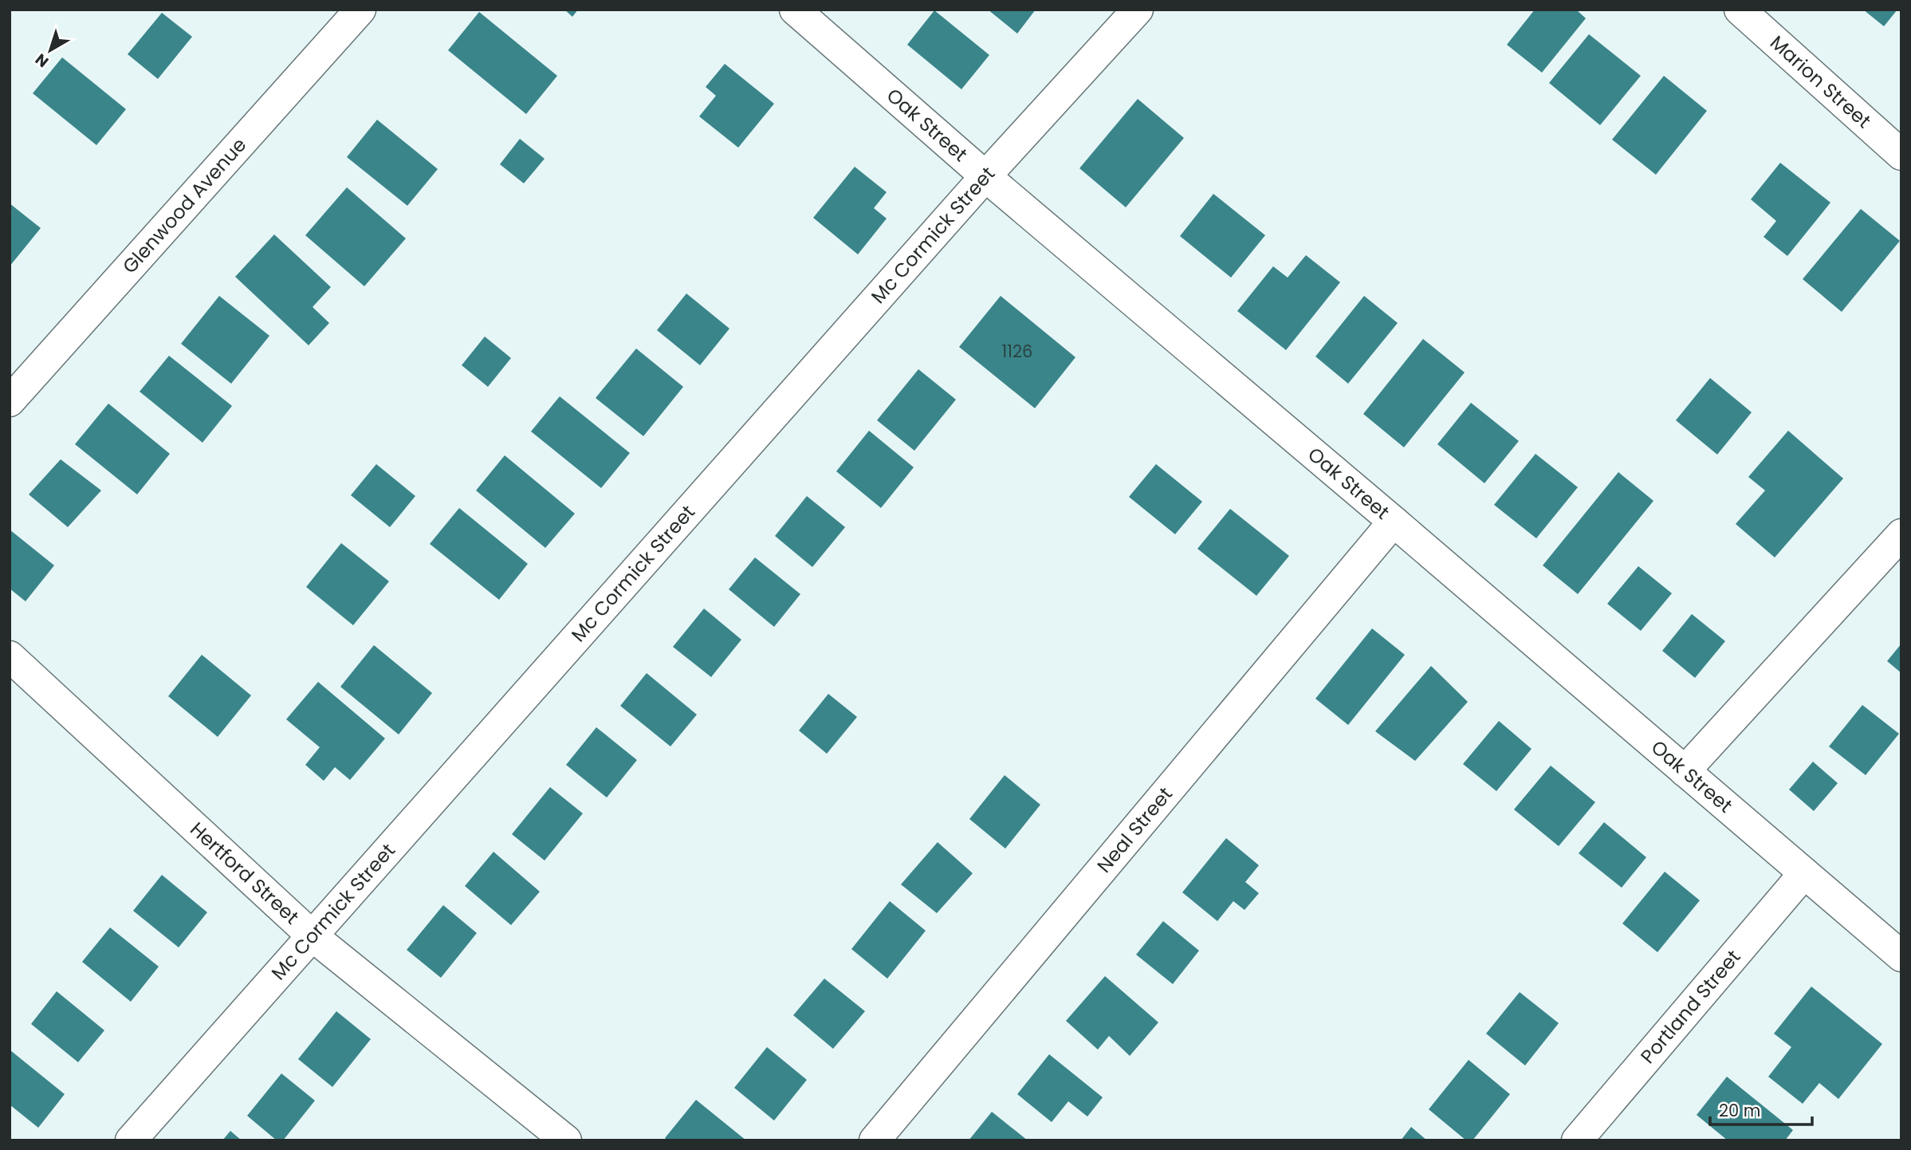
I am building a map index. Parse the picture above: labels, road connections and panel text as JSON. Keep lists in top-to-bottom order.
{
  "streets": {
    "street": [
      "Marion Street",
      "Oak Street",
      "Glenwood Avenue",
      "Mc Cormick Street",
      "Neal Street",
      "Hertford Street",
      "Portland Street"
    ]
  },
  "crossings": [
    ["Oak Street", "Mc Cormick Street"],
    ["Oak Street", "Neal Street"],
    ["Oak Street", "Portland Street"],
    ["Mc Cormick Street", "Hertford Street"]
  ],
  "house_numbers": ["1126"],
  "scale_bar": "20 m",
  "north": "bottom left"
}
